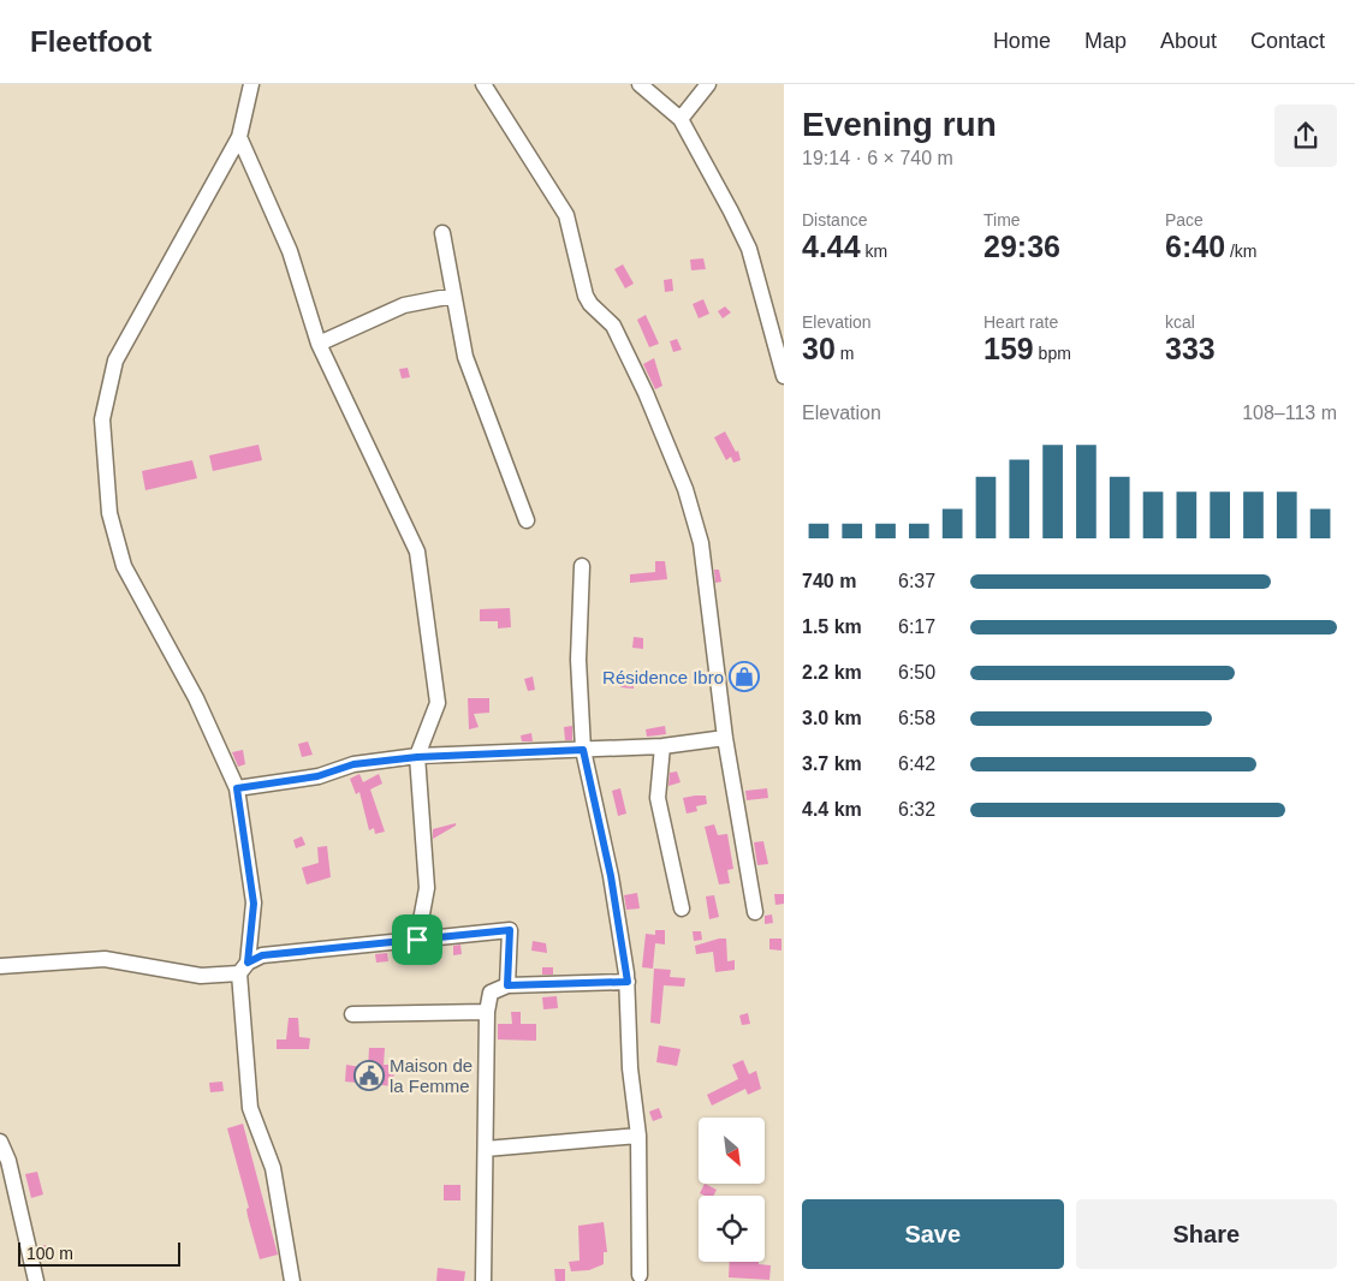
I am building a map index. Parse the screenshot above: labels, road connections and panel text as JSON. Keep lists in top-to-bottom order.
{
  "places": {
    "shop": ["Résidence Ibro"],
    "public building": ["Maison de la Femme"]
  },
  "scale_bar": "100 m",
  "north": "bottom right",
  "page": {
    "header": "Fleetfoot",
    "nav": [
      "Home",
      "Map",
      "About",
      "Contact"
    ],
    "heading": ["Evening run", "19:14 · 6 × 740 m"],
    "stats": [
      ["Distance", "4.44 km"],
      ["Time", "29:36"],
      ["Pace", "6:40 /km"],
      ["Elevation", "30 m"],
      ["Heart rate", "159 bpm"],
      ["kcal", "333"]
    ],
    "chart": ["Elevation", "108–113 m"],
    "list": [
      {
        "name": "740 m",
        "note": "6:37"
      },
      {
        "name": "1.5 km",
        "note": "6:17"
      },
      {
        "name": "2.2 km",
        "note": "6:50"
      },
      {
        "name": "3.0 km",
        "note": "6:58"
      },
      {
        "name": "3.7 km",
        "note": "6:42"
      },
      {
        "name": "4.4 km",
        "note": "6:32"
      }
    ],
    "buttons": ["Save", "Share"],
    "scale": "100 m"
  }
}
